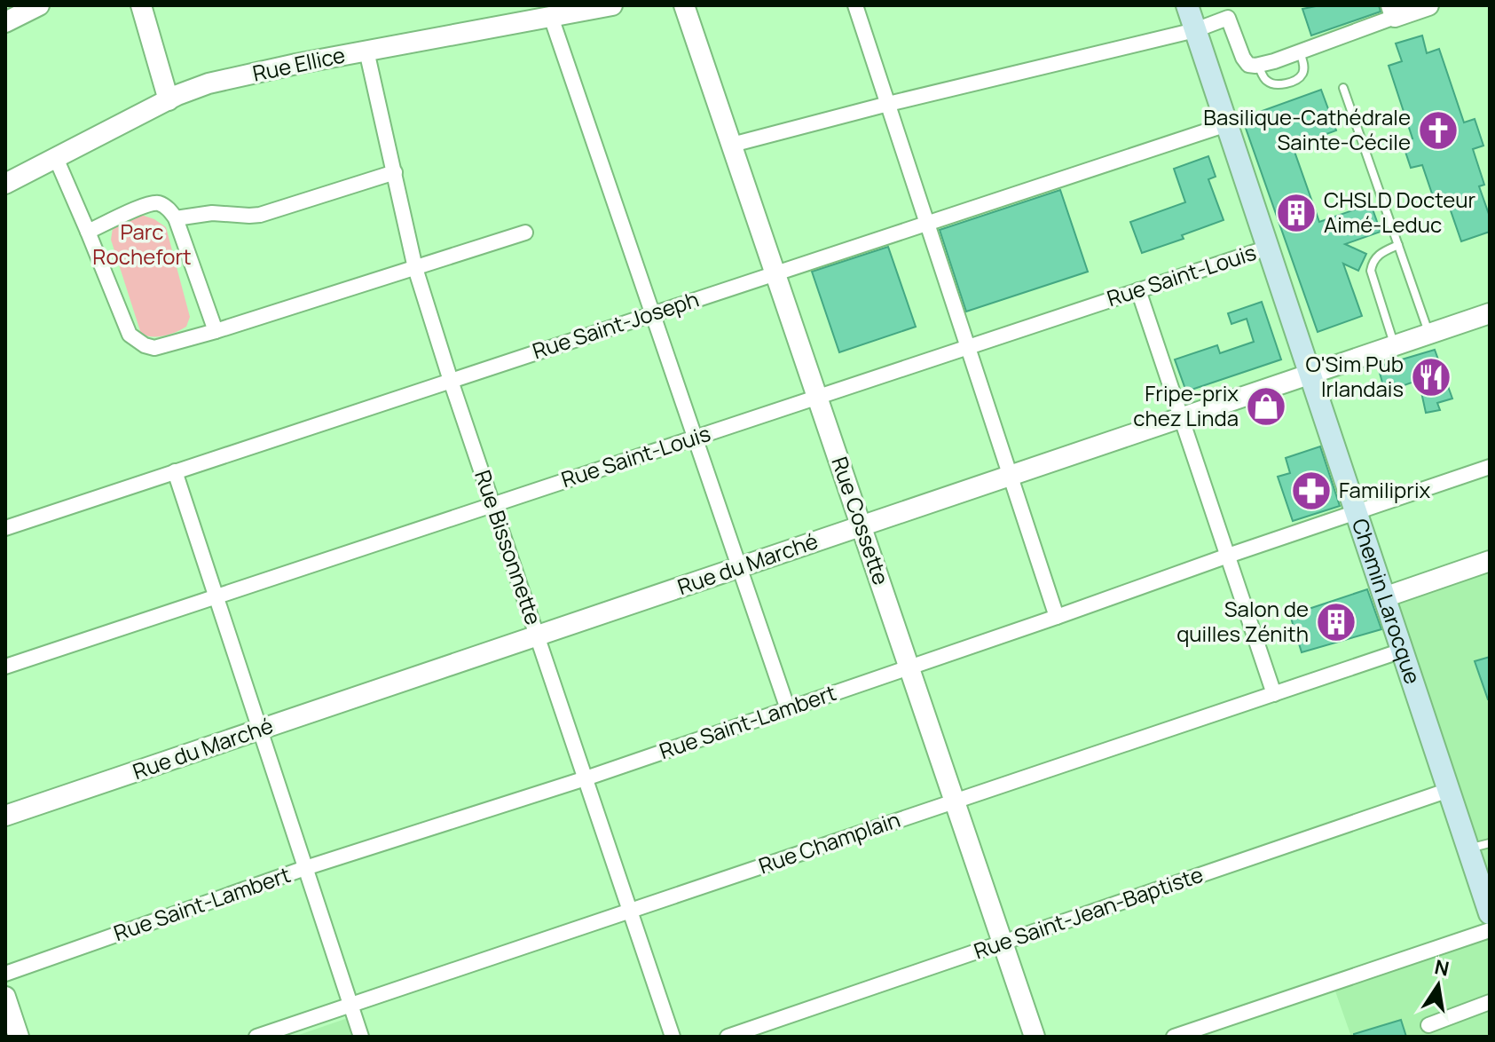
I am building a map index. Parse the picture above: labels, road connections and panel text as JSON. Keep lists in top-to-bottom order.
{
  "streets": {
    "main road": ["Chemin Larocque"],
    "street": [
      "Rue Ellice",
      "Rue Saint-Louis",
      "Rue Saint-Joseph",
      "Rue Cossette",
      "Rue Bissonnette",
      "Rue du Marché",
      "Rue Saint-Lambert",
      "Rue Champlain",
      "Rue Saint-Jean-Baptiste"
    ]
  },
  "crossings": [
    ["Rue Ellice", "Rue Bissonnette"],
    ["Rue Saint-Louis", "Rue Cossette"],
    ["Rue Saint-Louis", "Rue Bissonnette"],
    ["Rue Saint-Louis", "Chemin Larocque"],
    ["Rue Saint-Joseph", "Rue Cossette"],
    ["Rue Saint-Joseph", "Rue Bissonnette"],
    ["Rue Saint-Joseph", "Chemin Larocque"],
    ["Rue Cossette", "Rue du Marché"],
    ["Rue Cossette", "Rue Saint-Lambert"],
    ["Rue Cossette", "Rue Champlain"],
    ["Rue Cossette", "Rue Saint-Jean-Baptiste"],
    ["Rue Bissonnette", "Rue du Marché"],
    ["Rue Bissonnette", "Rue Saint-Lambert"],
    ["Rue Bissonnette", "Rue Champlain"],
    ["Rue du Marché", "Chemin Larocque"],
    ["Chemin Larocque", "Rue Saint-Lambert"],
    ["Chemin Larocque", "Rue Champlain"],
    ["Chemin Larocque", "Rue Saint-Jean-Baptiste"]
  ],
  "parks": ["Parc Rochefort"],
  "places": {
    "church": ["Basilique-Cathédrale Sainte-Cécile"],
    "building": ["CHSLD Docteur Aimé-Leduc", "Salon de quilles Zénith"],
    "restaurant": ["O'Sim Pub Irlandais"],
    "shop": ["Fripe-prix chez Linda"],
    "pharmacy": ["Familiprix"]
  },
  "north": "top"
}
